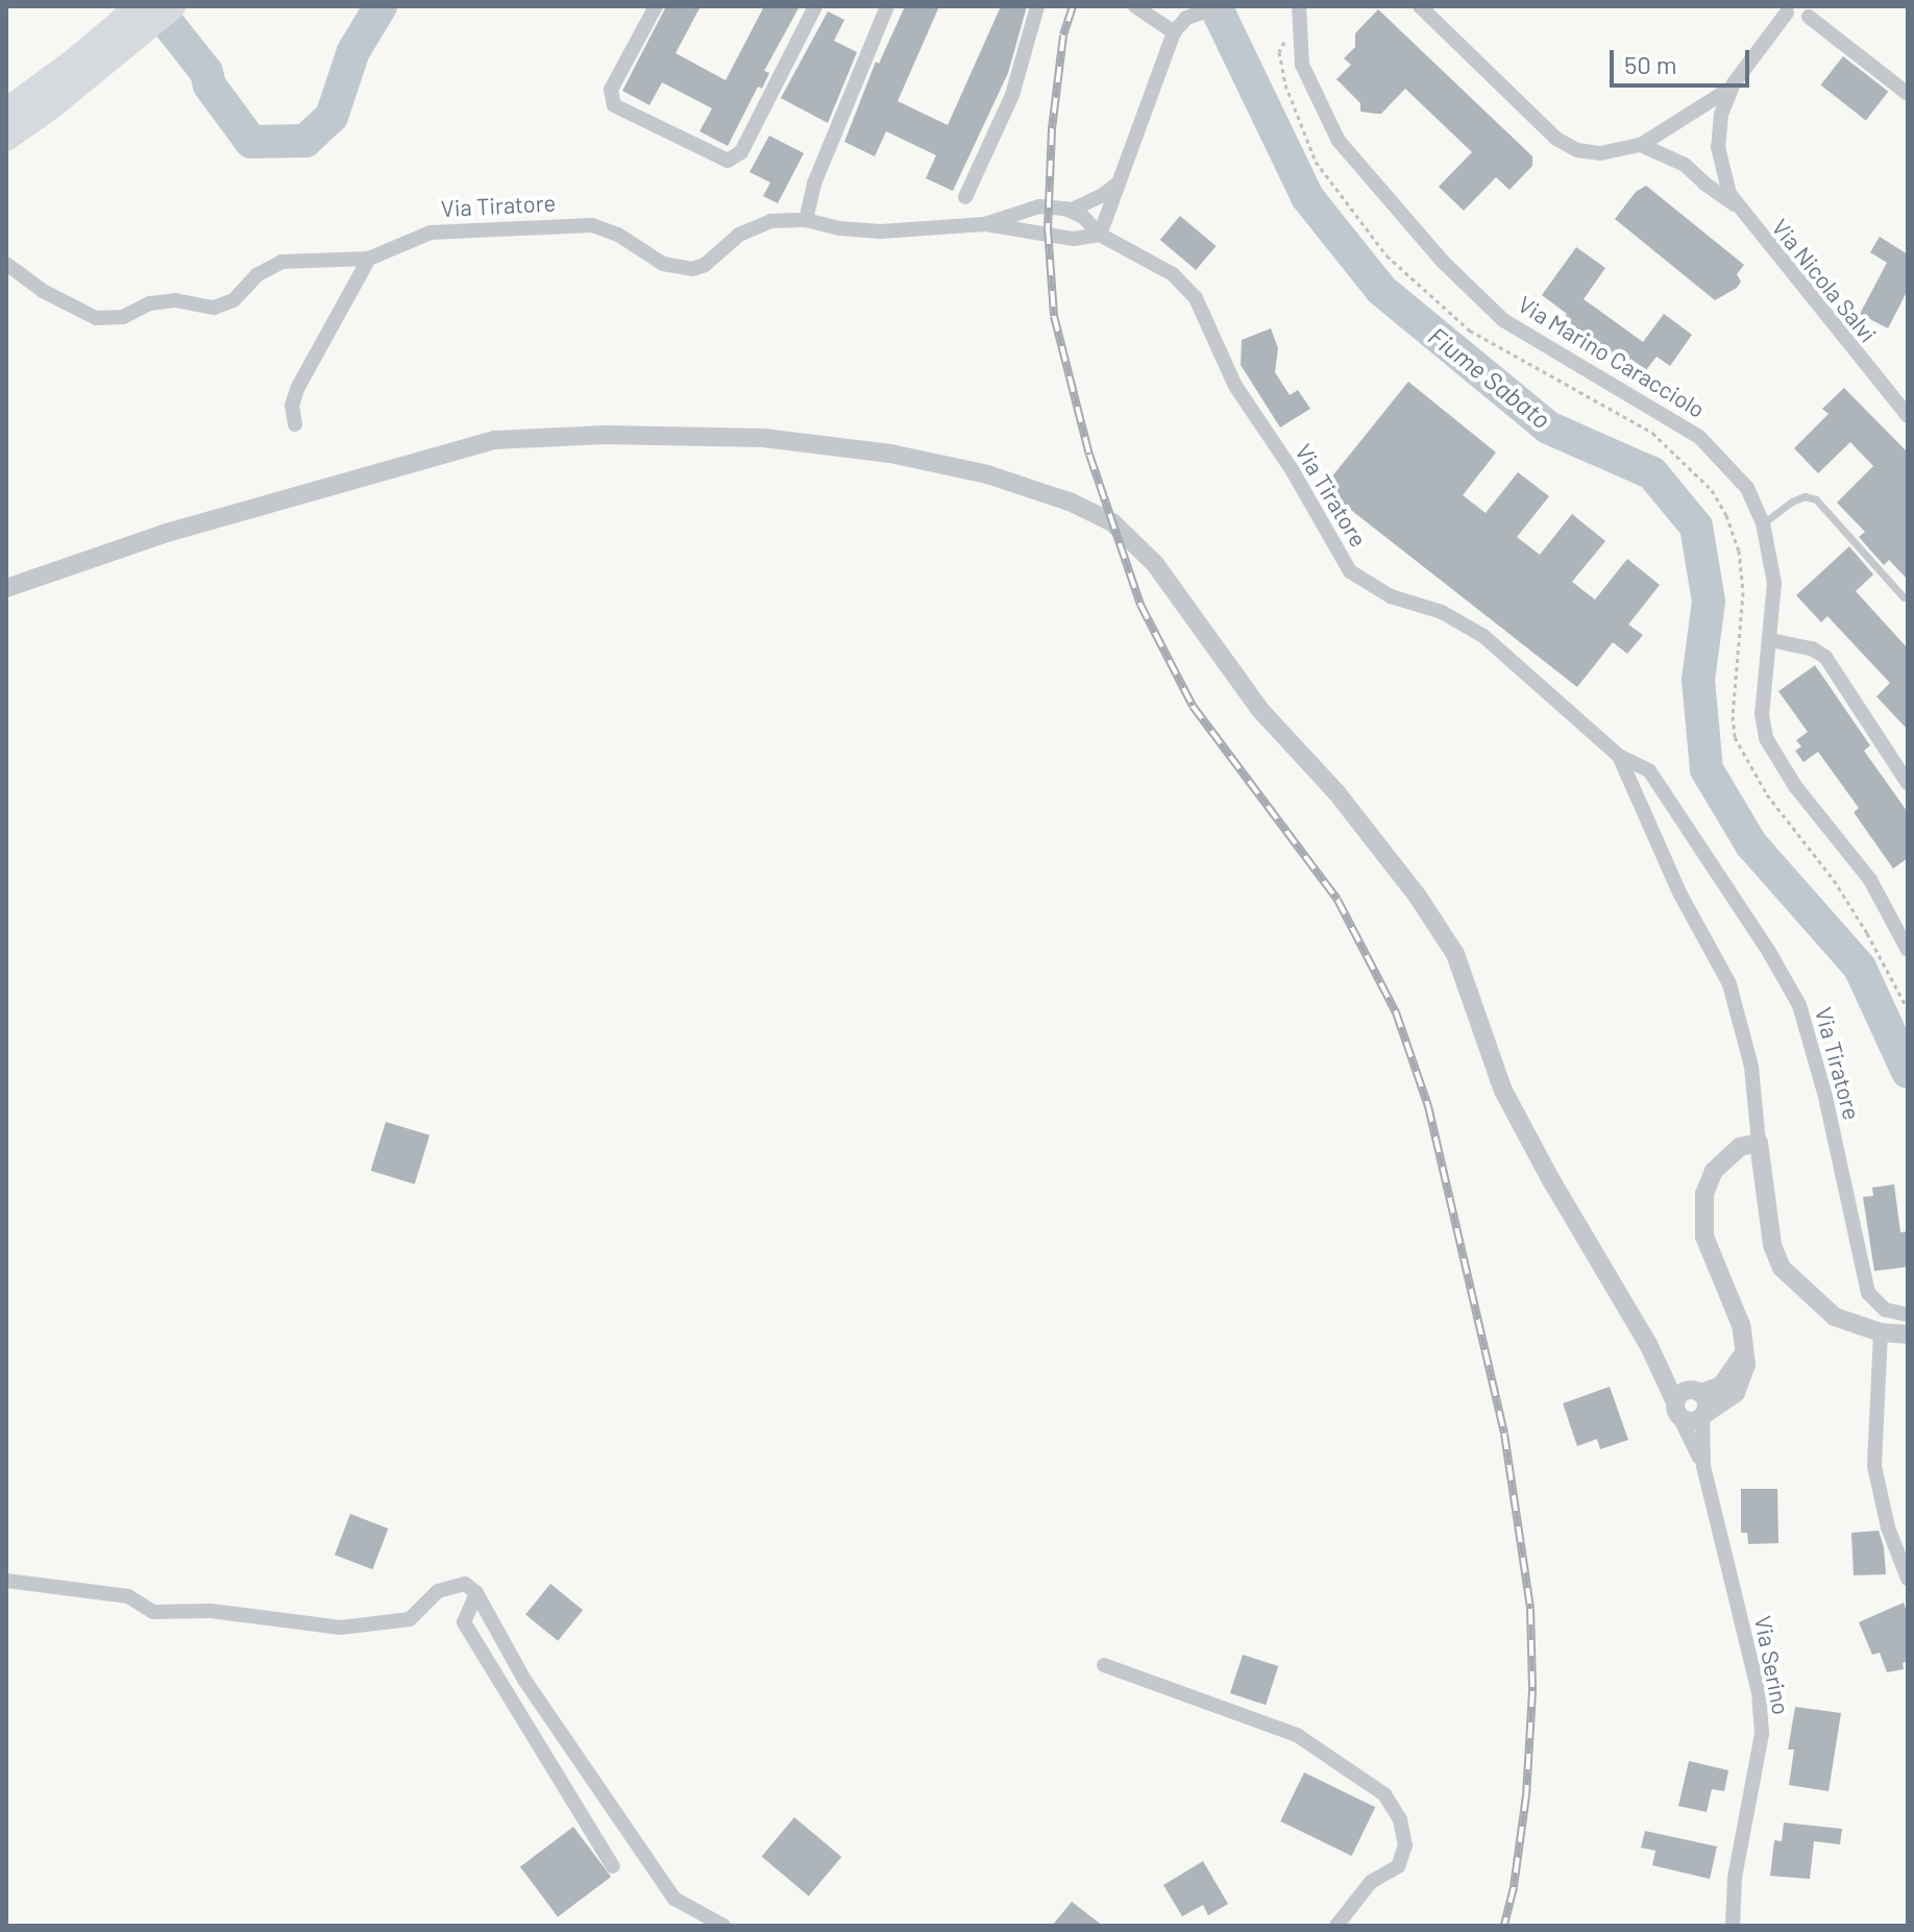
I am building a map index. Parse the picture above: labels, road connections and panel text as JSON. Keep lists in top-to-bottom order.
{
  "streets": {
    "street": [
      "Via Tiratore",
      "Via Nicola Salvi",
      "Via Marino Caracciolo",
      "Via Serino"
    ]
  },
  "water": ["Fiume Sabato"],
  "scale_bar": "50 m"
}
